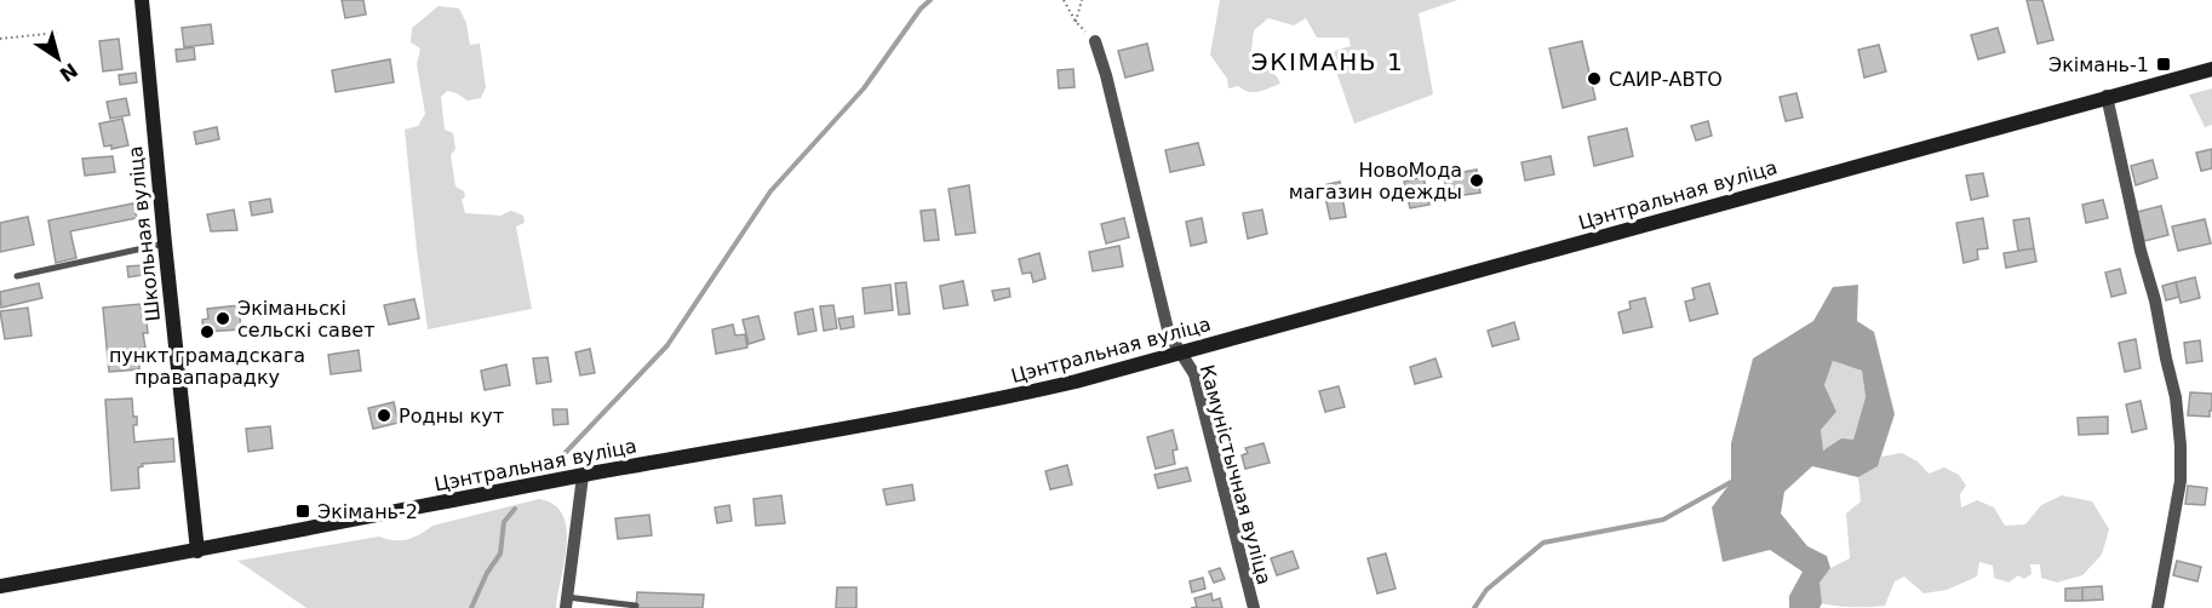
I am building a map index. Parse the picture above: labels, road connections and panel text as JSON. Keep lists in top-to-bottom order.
{
  "streets": {
    "main road": ["Цэнтральная вуліца", "Школьная вуліца"],
    "street": ["Камуністычная вуліца"]
  },
  "crossings": [
    ["Цэнтральная вуліца", "Школьная вуліца"],
    ["Цэнтральная вуліца", "Камуністычная вуліца"]
  ],
  "districts": ["ЭКІМАНЬ 1"],
  "places": {
    "transit": ["Экімань-1", "Экімань-2"],
    "other": [
      "САИР-АВТО",
      "НовоМода магазин одежды",
      "Экіманьскі сельскі савет",
      "пункт грамадскага правапарадку",
      "Родны кут"
    ]
  },
  "north": "bottom right"
}
